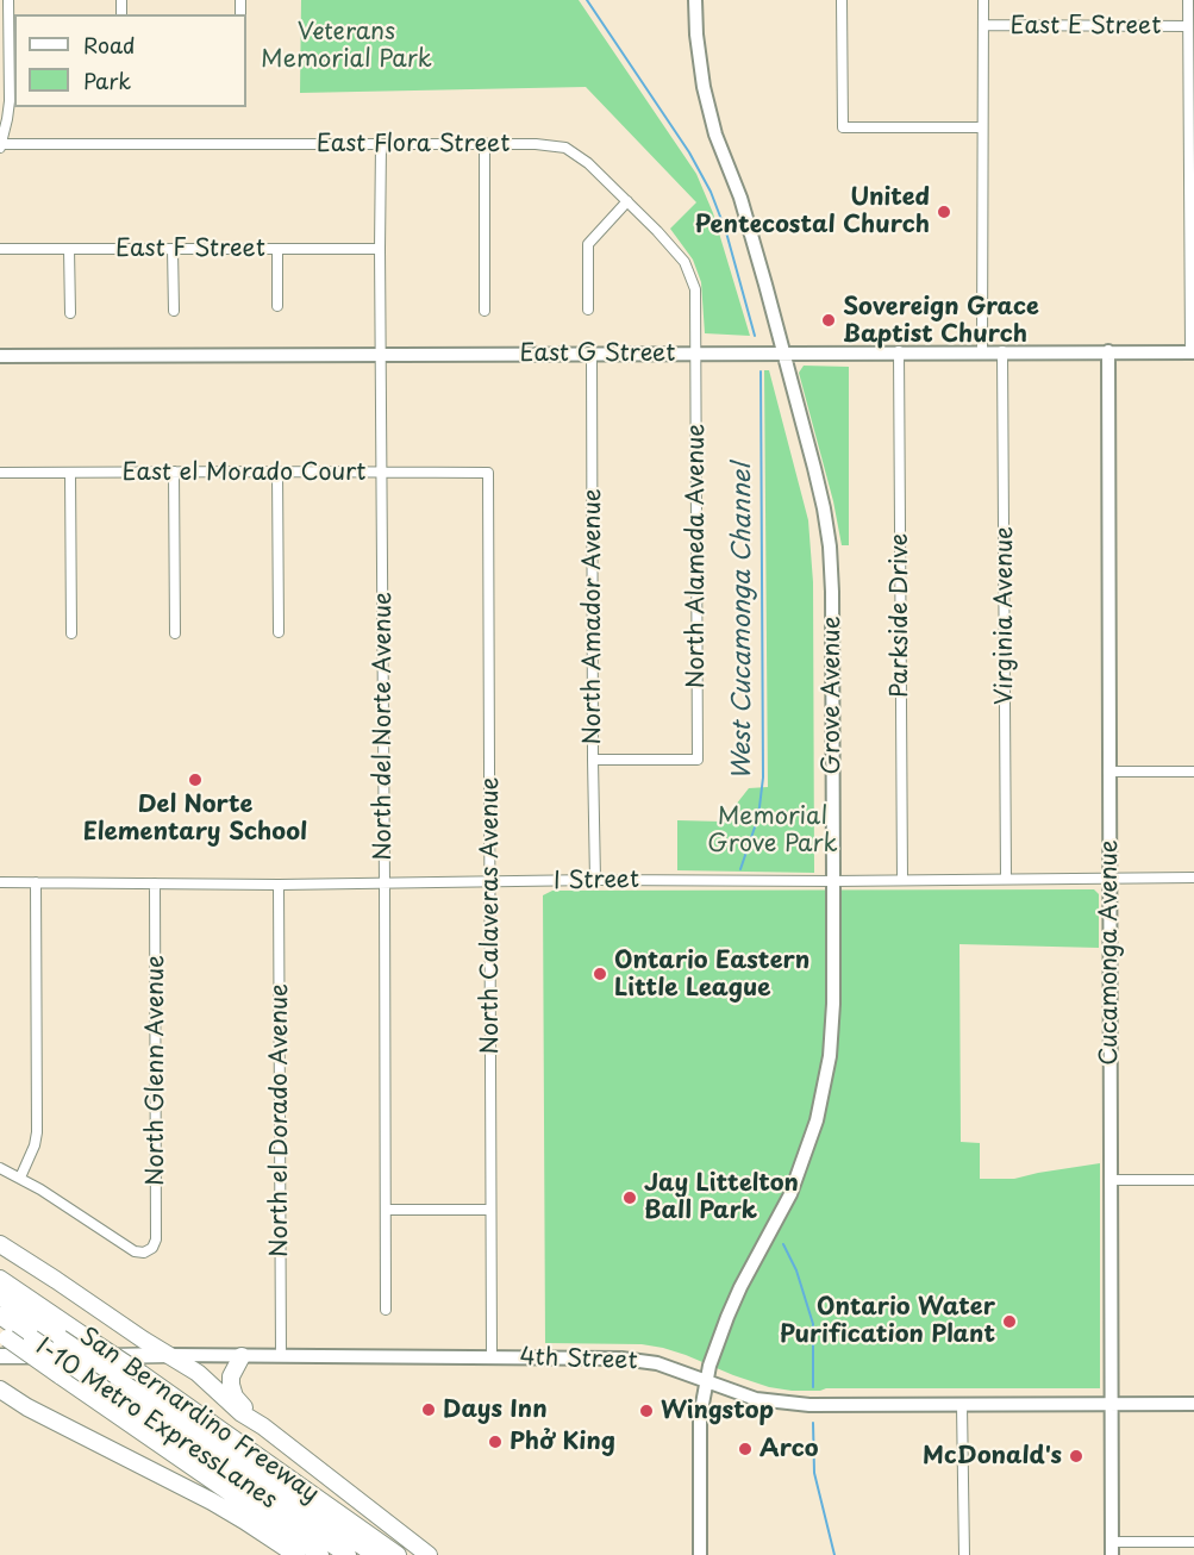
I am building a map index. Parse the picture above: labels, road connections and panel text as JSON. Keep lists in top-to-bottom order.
{
  "streets": {
    "highway": ["San Bernardino Freeway", "I-10 Metro ExpressLanes"],
    "main road": [
      "East G Street",
      "Grove Avenue",
      "Cucamonga Avenue",
      "4th Street"
    ],
    "street": [
      "East E Street",
      "East Flora Street",
      "East F Street",
      "East el Morado Court",
      "North Alameda Avenue",
      "Parkside Drive",
      "Virginia Avenue",
      "North Amador Avenue",
      "North del Norte Avenue",
      "I Street",
      "North Calaveras Avenue",
      "North Glenn Avenue",
      "North el Dorado Avenue"
    ]
  },
  "crossings": [
    ["East Flora Street", "East G Street"],
    ["East Flora Street", "North Alameda Avenue"],
    ["East Flora Street", "North del Norte Avenue"],
    ["East F Street", "North del Norte Avenue"],
    ["East G Street", "North Alameda Avenue"],
    ["East G Street", "Parkside Drive"],
    ["East G Street", "Virginia Avenue"],
    ["East G Street", "North Amador Avenue"],
    ["East G Street", "Grove Avenue"],
    ["East G Street", "North del Norte Avenue"],
    ["East G Street", "Cucamonga Avenue"],
    ["East el Morado Court", "North del Norte Avenue"],
    ["East el Morado Court", "North Calaveras Avenue"],
    ["North Alameda Avenue", "North Amador Avenue"],
    ["Parkside Drive", "I Street"],
    ["Virginia Avenue", "I Street"],
    ["North Amador Avenue", "I Street"],
    ["Grove Avenue", "I Street"],
    ["Grove Avenue", "4th Street"],
    ["North del Norte Avenue", "I Street"],
    ["I Street", "North Calaveras Avenue"],
    ["I Street", "Cucamonga Avenue"],
    ["I Street", "North Glenn Avenue"],
    ["I Street", "North el Dorado Avenue"],
    ["North Calaveras Avenue", "4th Street"],
    ["Cucamonga Avenue", "4th Street"],
    ["North el Dorado Avenue", "4th Street"]
  ],
  "water": ["West Cucamonga Channel"],
  "parks": ["Veterans Memorial Park", "Memorial Grove Park"],
  "places": [
    "United Pentecostal Church",
    "Sovereign Grace Baptist Church",
    "Del Norte Elementary School",
    "Ontario Eastern Little League",
    "Jay Littelton Ball Park",
    "Ontario Water Purification Plant",
    "Days Inn",
    "Wingstop",
    "Phở King",
    "Arco",
    "McDonald's"
  ],
  "legend": ["Road", "Park"]
}
